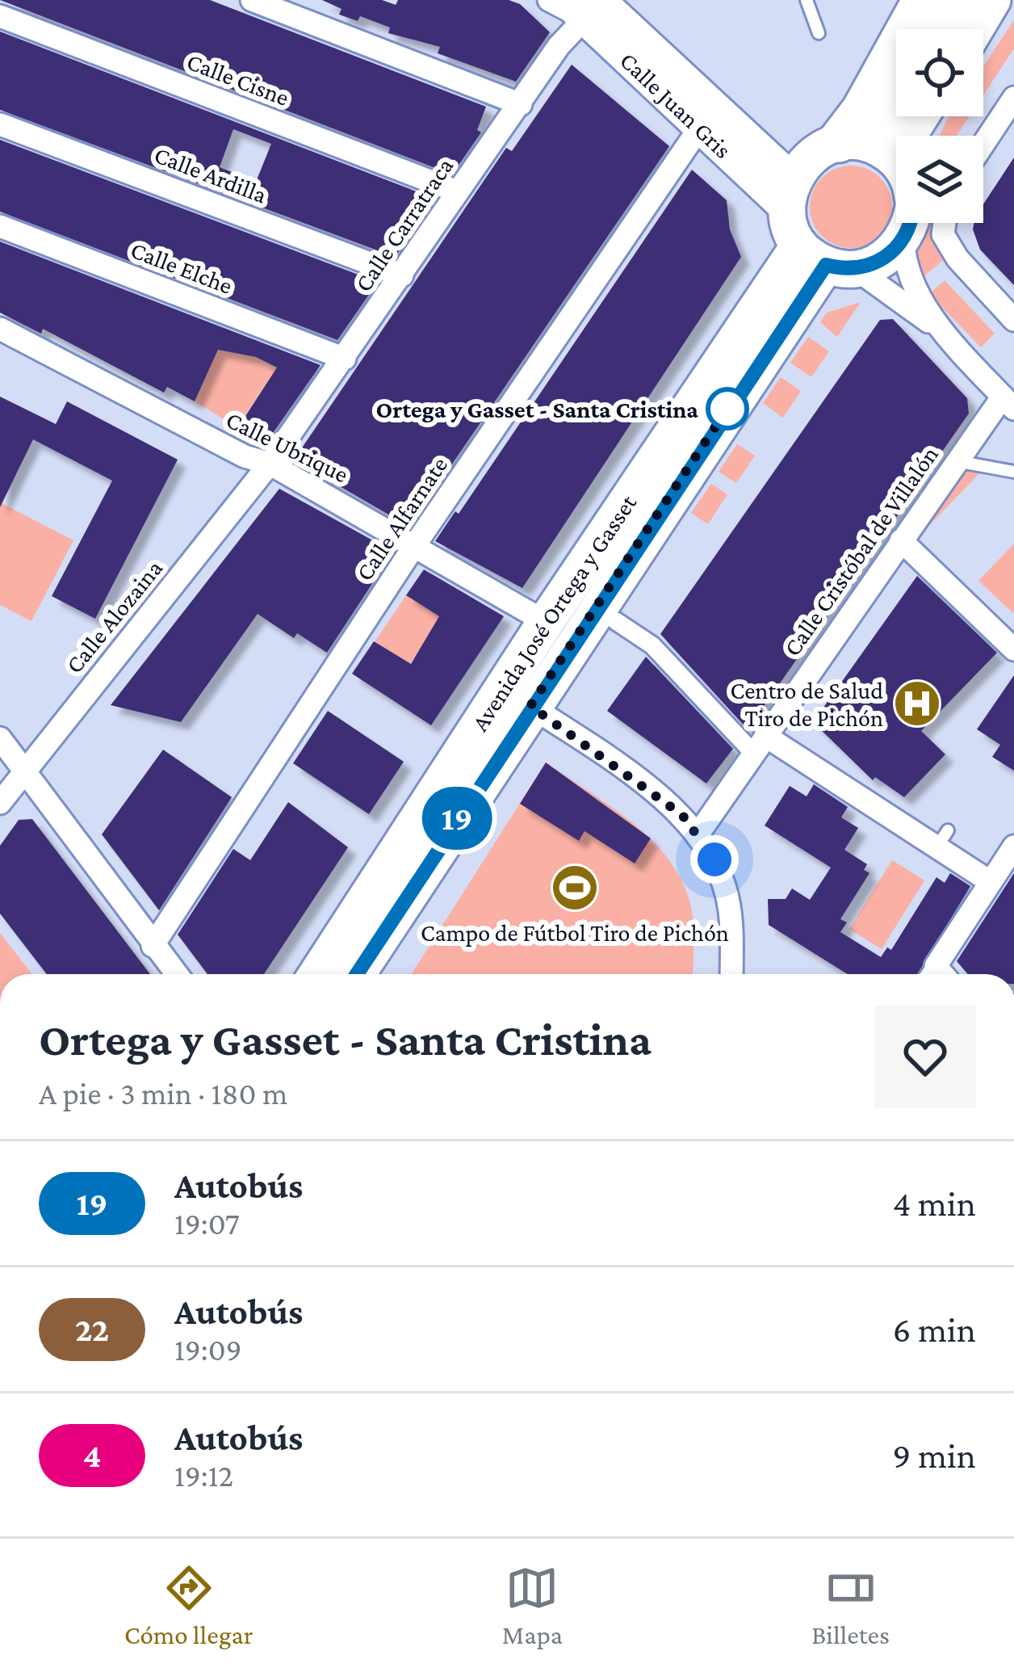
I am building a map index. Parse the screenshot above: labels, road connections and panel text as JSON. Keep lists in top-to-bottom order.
{
  "streets": {
    "main road": ["Calle Juan Gris", "Avenida José Ortega y Gasset"],
    "street": [
      "Calle Cisne",
      "Calle Ardilla",
      "Calle Carratraca",
      "Calle Elche",
      "Calle Ubrique",
      "Calle Alfarnate",
      "Calle Cristóbal de Villalón",
      "Calle Alozaina"
    ]
  },
  "crossings": [
    ["Calle Cisne", "Calle Carratraca"],
    ["Calle Juan Gris", "Calle Carratraca"],
    ["Calle Juan Gris", "Calle Alfarnate"],
    ["Calle Ardilla", "Calle Carratraca"],
    ["Calle Carratraca", "Calle Elche"],
    ["Calle Carratraca", "Calle Ubrique"],
    ["Calle Carratraca", "Calle Alozaina"],
    ["Calle Ubrique", "Calle Alfarnate"],
    ["Calle Ubrique", "Avenida José Ortega y Gasset"],
    ["Calle Ubrique", "Calle Alozaina"]
  ],
  "places": {
    "other": ["Ortega y Gasset - Santa Cristina"],
    "hospital": ["Centro de Salud Tiro de Pichón"],
    "sports": ["Campo de Fútbol Tiro de Pichón"]
  },
  "lines": ["bus line 19"],
  "page": {
    "on_map": "19",
    "heading": ["Ortega y Gasset - Santa Cristina", "A pie · 3 min · 180 m"],
    "list": [
      {
        "mark": "19",
        "name": "Autobús",
        "note": "19:07",
        "value": "4 min"
      },
      {
        "mark": "22",
        "name": "Autobús",
        "note": "19:09",
        "value": "6 min"
      },
      {
        "mark": "4",
        "name": "Autobús",
        "note": "19:12",
        "value": "9 min"
      }
    ],
    "tabs": ["Cómo llegar", "Mapa", "Billetes"]
  }
}
